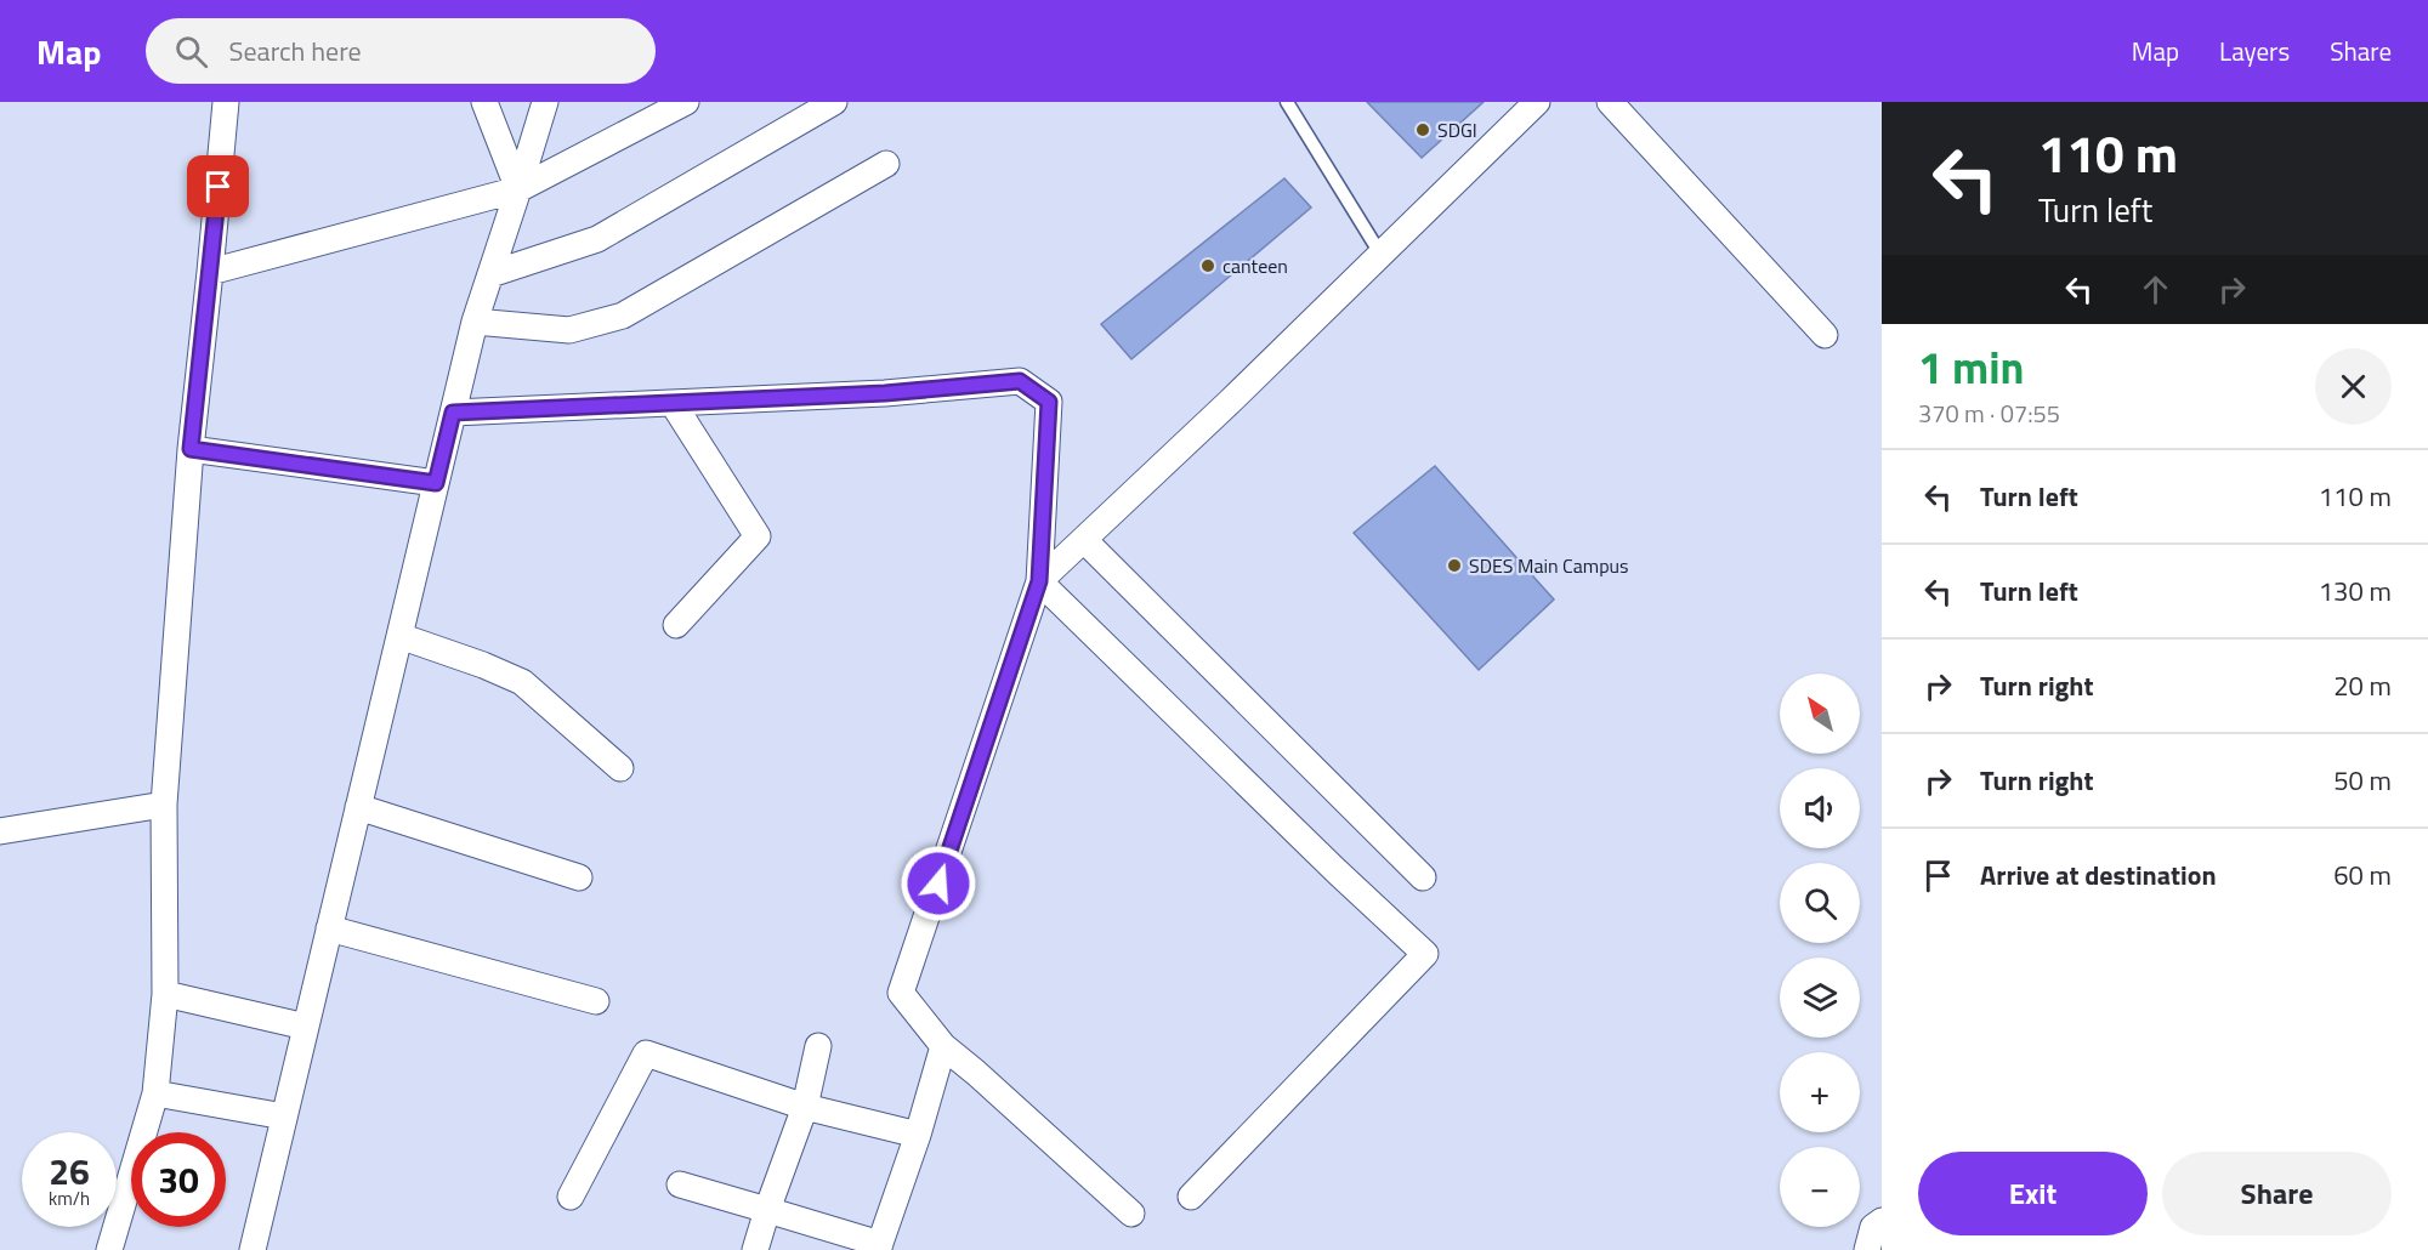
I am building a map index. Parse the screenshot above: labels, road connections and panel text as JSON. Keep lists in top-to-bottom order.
{
  "places": ["SDGI", "canteen", "SDES Main Campus"],
  "north": "top left",
  "page": {
    "header": "Map",
    "search": "Search here",
    "nav": ["Map", "Layers", "Share"],
    "turn": ["110 m", "Turn left"],
    "heading": ["1 min", "370 m · 07:55"],
    "list": [
      {
        "name": "Turn left",
        "value": "110 m"
      },
      {
        "name": "Turn left",
        "value": "130 m"
      },
      {
        "name": "Turn right",
        "value": "20 m"
      },
      {
        "name": "Turn right",
        "value": "50 m"
      },
      {
        "name": "Arrive at destination",
        "value": "60 m"
      }
    ],
    "map_buttons": ["+", "−"],
    "speed": "26 km/h",
    "limit": "30",
    "buttons": ["Exit", "Share"]
  }
}
